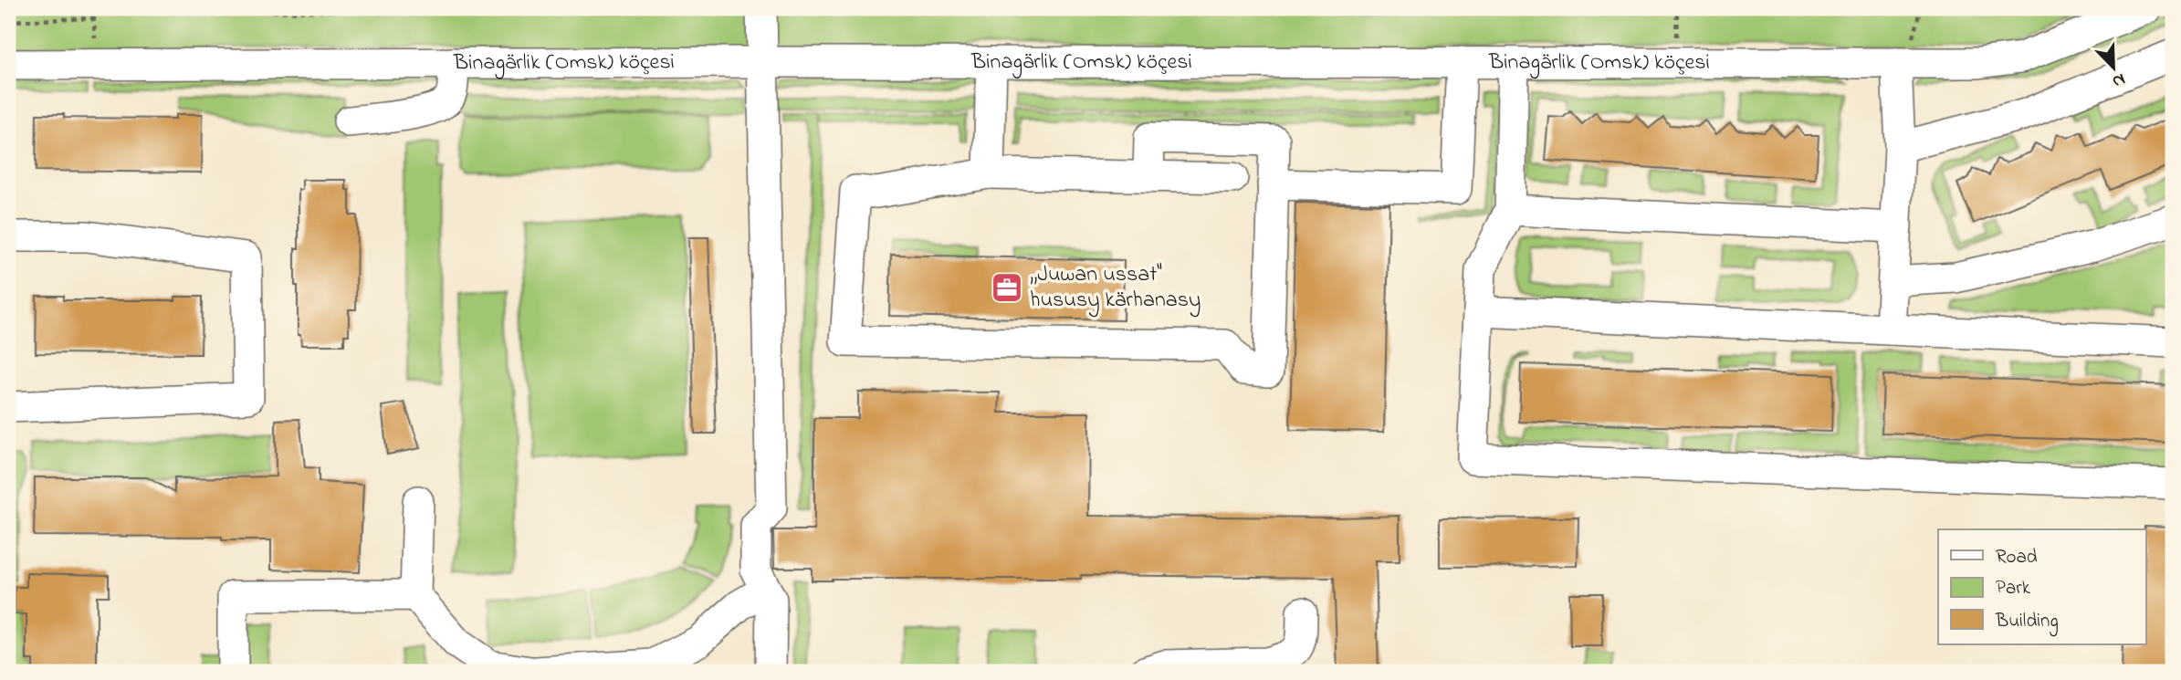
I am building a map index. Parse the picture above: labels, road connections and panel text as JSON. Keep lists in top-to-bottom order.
{
  "streets": {
    "street": ["Binagärlik (Omsk) köçesi"]
  },
  "places": {
    "office": [",,Juwan ussat\" hususy kärhanasy"]
  },
  "legend": ["Road", "Park", "Building"],
  "north": "bottom right"
}
